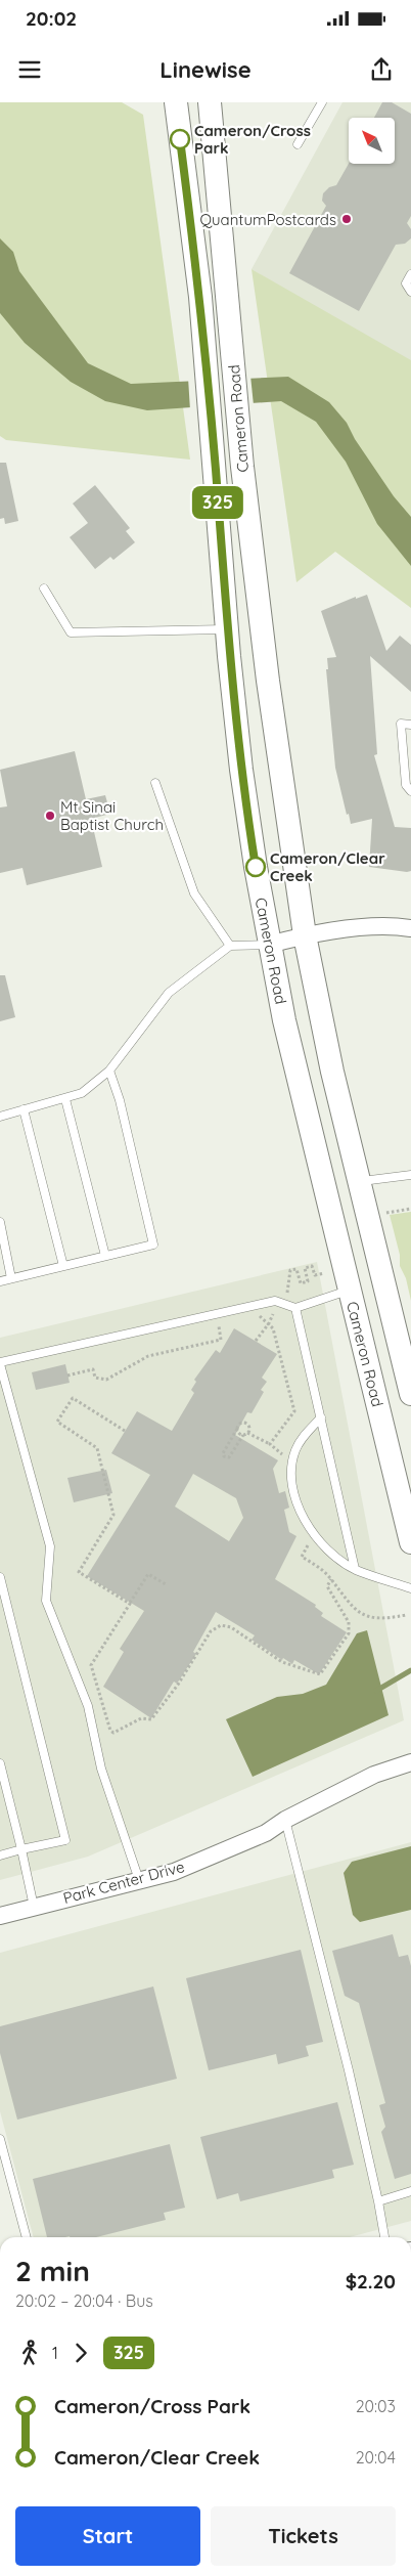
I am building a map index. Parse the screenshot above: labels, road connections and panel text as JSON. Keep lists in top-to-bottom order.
{
  "streets": {
    "main road": ["Cameron Road"],
    "street": ["Park Center Drive"]
  },
  "places": [
    "Cameron/Cross Park",
    "QuantumPostcards",
    "Mt Sinai Baptist Church",
    "Cameron/Clear Creek"
  ],
  "lines": ["bus line 325"],
  "north": "top left",
  "page": {
    "status": "20:02",
    "header": "Linewise",
    "on_map": "325",
    "heading": ["2 min", "20:02 – 20:04 · Bus", "$2.20"],
    "legs": ["1", "325"],
    "list": [
      {
        "name": "Cameron/Cross Park",
        "value": "20:03"
      },
      {
        "name": "Cameron/Clear Creek",
        "value": "20:04"
      }
    ],
    "buttons": ["Start", "Tickets"]
  }
}
